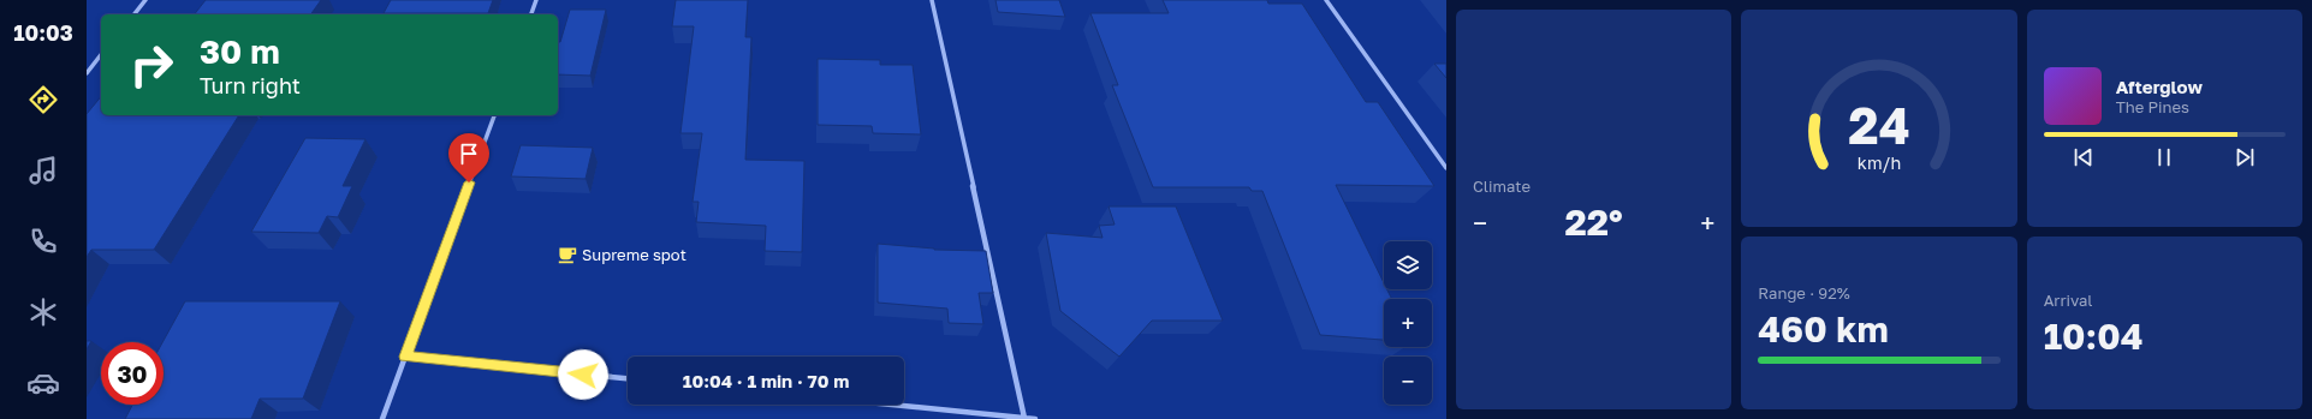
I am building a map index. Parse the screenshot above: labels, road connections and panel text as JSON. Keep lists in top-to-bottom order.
{
  "places": {
    "cafe": ["Supreme spot"]
  },
  "page": {
    "tabs": "10:03",
    "tile": [
      "Climate",
      ["Range · 92%", "460 km"],
      ["Arrival", "10:04"]
    ],
    "turn": ["30 m", "Turn right"],
    "song": ["Afterglow", "The Pines"],
    "heat": ["−", "22°", "+"],
    "map_buttons": ["+", "−"],
    "limit": "30",
    "trip": "10:04 · 1 min · 70 m",
    "gauge": ["24", "km/h"]
  }
}
